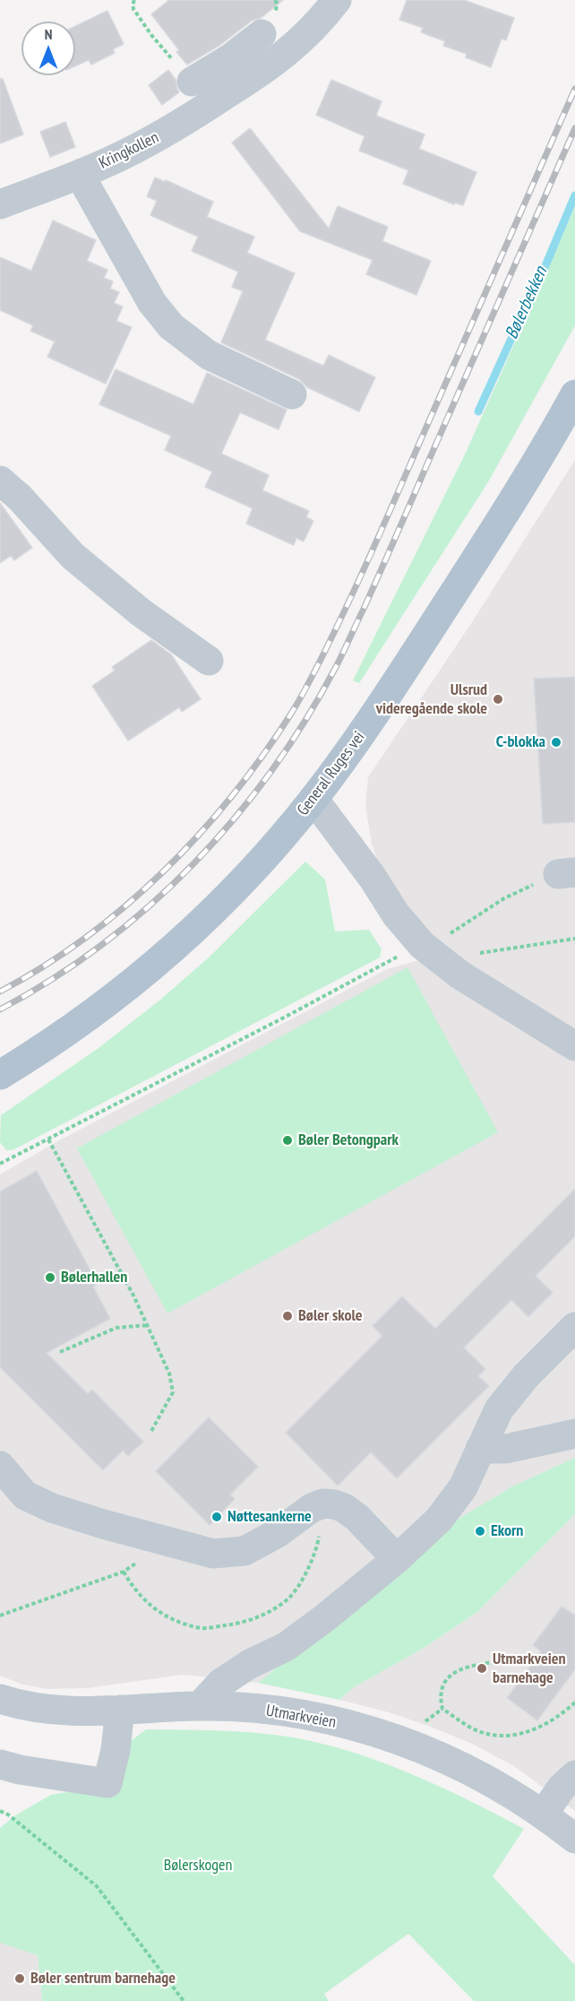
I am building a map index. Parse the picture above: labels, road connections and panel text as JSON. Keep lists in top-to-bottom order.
{
  "streets": {
    "main road": ["General Ruges vei"],
    "street": ["Kringkollen", "Utmarkveien"]
  },
  "water": ["Bølerbekken"],
  "parks": ["Bølerskogen"],
  "places": [
    "Ulsrud videregående skole",
    "C-blokka",
    "Bøler Betongpark",
    "Bølerhallen",
    "Bøler skole",
    "Nøttesankerne",
    "Ekorn",
    "Utmarkveien barnehage",
    "Bøler sentrum barnehage"
  ],
  "north": "top"
}
